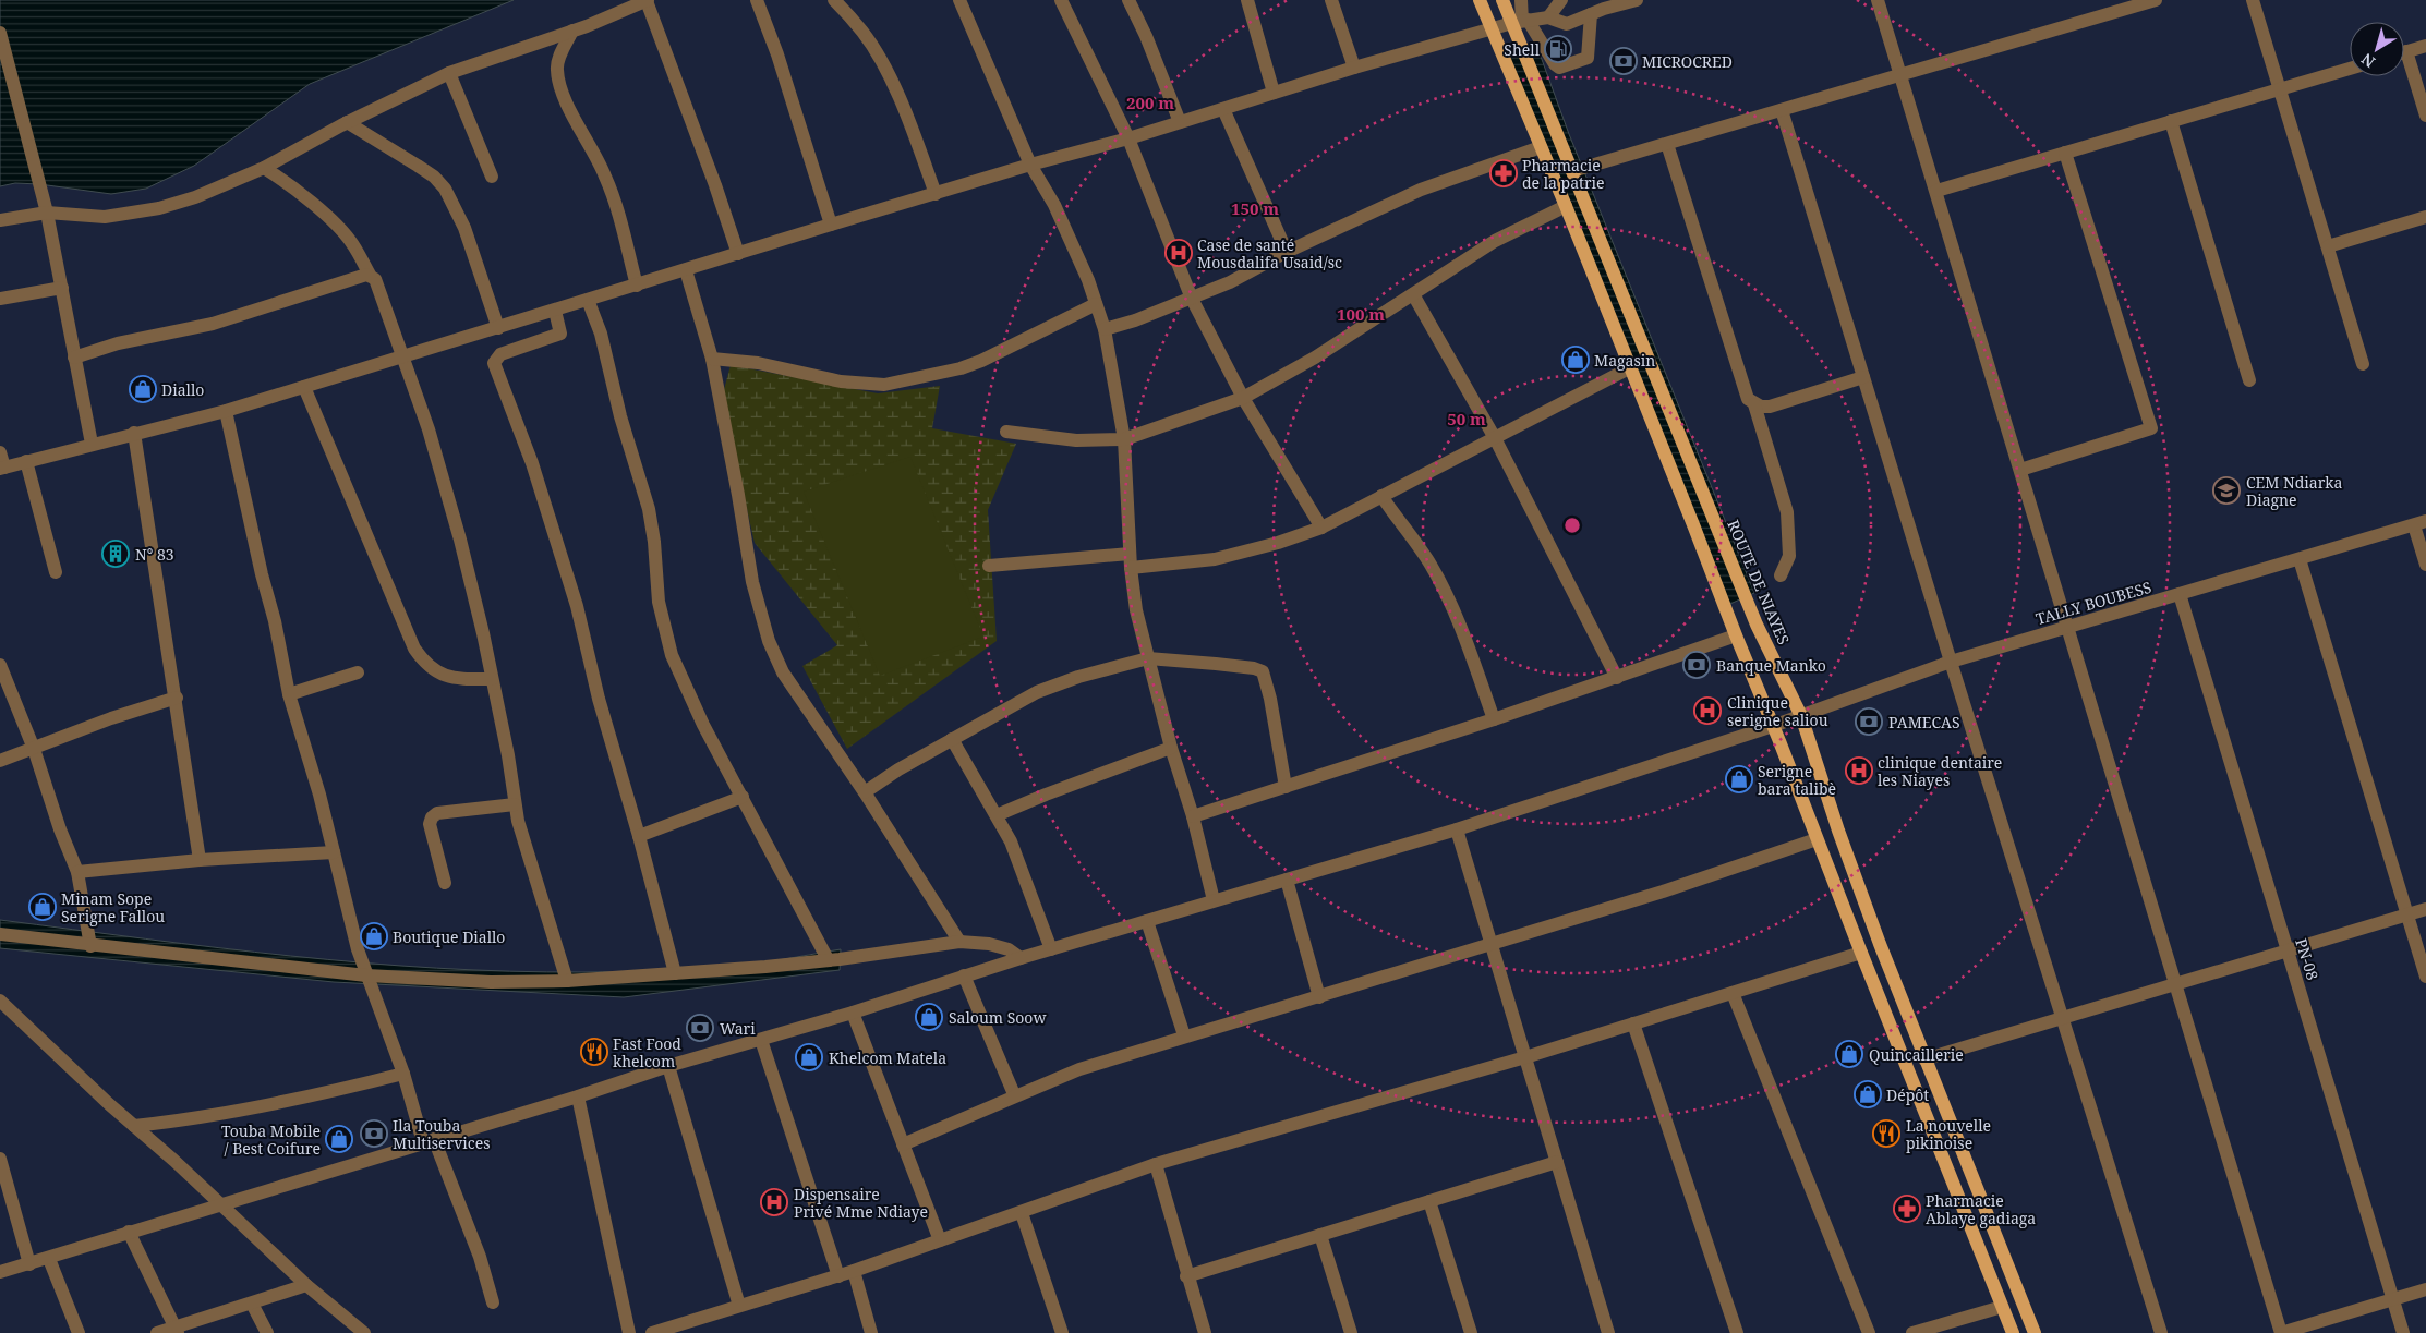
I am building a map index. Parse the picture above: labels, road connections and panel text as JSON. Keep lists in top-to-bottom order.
{
  "streets": {
    "main road": ["ROUTE DE NIAYES"],
    "street": ["TALLY BOUBESS", "PN-08"]
  },
  "crossings": [
    ["ROUTE DE NIAYES", "TALLY BOUBESS"],
    ["TALLY BOUBESS", "PN-08"]
  ],
  "places": {
    "fuel station": ["Shell"],
    "bank": [
      "MICROCRED",
      "Banque Manko",
      "PAMECAS",
      "Wari",
      "Ila Touba Multiservices"
    ],
    "pharmacy": ["Pharmacie de la patrie", "Pharmacie Ablaye gadiaga"],
    "hospital": [
      "Case de santé Mousdalifa Usaid/sc",
      "Clinique serigne saliou",
      "clinique dentaire les Niayes",
      "Dispensaire Privé Mme Ndiaye"
    ],
    "shop": [
      "Magasin",
      "Diallo",
      "Serigne bara talibè",
      "Minam Sope Serigne Fallou",
      "Boutique Diallo",
      "Saloum Soow",
      "Quincaillerie",
      "Khelcom Matela",
      "Dépôt",
      "Touba Mobile / Best Coifure"
    ],
    "school or university": ["CEM Ndiarka Diagne"],
    "building": ["N° 83"],
    "restaurant": ["Fast Food khelcom", "La nouvelle pikinoise"]
  },
  "north": "bottom left",
  "rings": [
    "200 m",
    "150 m",
    "100 m",
    "50 m"
  ]
}
